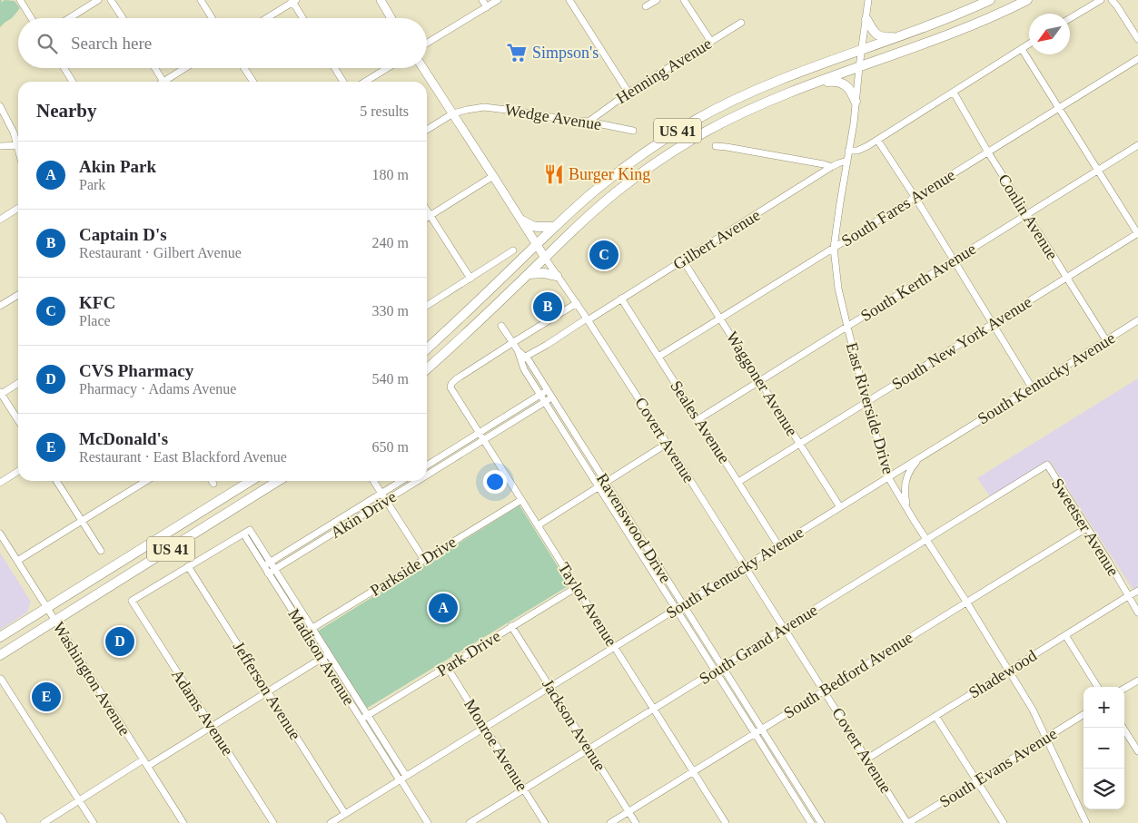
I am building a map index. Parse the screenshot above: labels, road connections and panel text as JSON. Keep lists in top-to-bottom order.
{
  "streets": {
    "highway": ["US 41"],
    "main road": ["Covert Avenue"],
    "street": [
      "Henning Avenue",
      "Wedge Avenue",
      "South Fares Avenue",
      "Conlin Avenue",
      "Gilbert Avenue",
      "South Kerth Avenue",
      "South New York Avenue",
      "South Kentucky Avenue",
      "Waggoner Avenue",
      "East Riverside Drive",
      "Seales Avenue",
      "Akin Drive",
      "Sweetser Avenue",
      "Ravenswood Drive",
      "Parkside Drive",
      "Taylor Avenue",
      "South Grand Avenue",
      "Park Drive",
      "Madison Avenue",
      "Shadewood",
      "South Bedford Avenue",
      "Washington Avenue",
      "Jefferson Avenue",
      "Adams Avenue",
      "Jackson Avenue",
      "Monroe Avenue",
      "South Evans Avenue"
    ]
  },
  "crossings": [
    ["Henning Avenue", "Wedge Avenue"],
    ["Wedge Avenue", "Covert Avenue"],
    ["US 41", "East Riverside Drive"],
    ["US 41", "Covert Avenue"],
    ["US 41", "Washington Avenue"],
    ["South Fares Avenue", "Conlin Avenue"],
    ["South Fares Avenue", "Waggoner Avenue"],
    ["South Fares Avenue", "East Riverside Drive"],
    ["South Fares Avenue", "Seales Avenue"],
    ["Conlin Avenue", "South Kerth Avenue"],
    ["Conlin Avenue", "South New York Avenue"],
    ["Conlin Avenue", "South Kentucky Avenue"],
    ["Gilbert Avenue", "Waggoner Avenue"],
    ["Gilbert Avenue", "East Riverside Drive"],
    ["Gilbert Avenue", "Seales Avenue"],
    ["Gilbert Avenue", "Covert Avenue"],
    ["Gilbert Avenue", "Ravenswood Drive"],
    ["South Kerth Avenue", "Waggoner Avenue"],
    ["South Kerth Avenue", "East Riverside Drive"],
    ["South Kerth Avenue", "Seales Avenue"],
    ["South New York Avenue", "Waggoner Avenue"],
    ["South New York Avenue", "East Riverside Drive"],
    ["South New York Avenue", "Seales Avenue"],
    ["South Kentucky Avenue", "Waggoner Avenue"],
    ["South Kentucky Avenue", "East Riverside Drive"],
    ["South Kentucky Avenue", "Seales Avenue"],
    ["South Kentucky Avenue", "Covert Avenue"],
    ["South Kentucky Avenue", "Ravenswood Drive"],
    ["South Kentucky Avenue", "Taylor Avenue"],
    ["South Kentucky Avenue", "Madison Avenue"],
    ["South Kentucky Avenue", "Jefferson Avenue"],
    ["South Kentucky Avenue", "Jackson Avenue"],
    ["South Kentucky Avenue", "Monroe Avenue"],
    ["East Riverside Drive", "South Grand Avenue"],
    ["East Riverside Drive", "Shadewood"],
    ["East Riverside Drive", "South Bedford Avenue"],
    ["East Riverside Drive", "South Evans Avenue"],
    ["Covert Avenue", "South Grand Avenue"],
    ["Covert Avenue", "Shadewood"],
    ["Covert Avenue", "South Bedford Avenue"],
    ["Covert Avenue", "South Evans Avenue"],
    ["Akin Drive", "Ravenswood Drive"],
    ["Akin Drive", "Taylor Avenue"],
    ["Akin Drive", "Madison Avenue"],
    ["Sweetser Avenue", "South Grand Avenue"],
    ["Sweetser Avenue", "Shadewood"],
    ["Sweetser Avenue", "South Bedford Avenue"],
    ["Ravenswood Drive", "Taylor Avenue"],
    ["Ravenswood Drive", "South Grand Avenue"],
    ["Ravenswood Drive", "South Bedford Avenue"],
    ["Parkside Drive", "Taylor Avenue"],
    ["Parkside Drive", "Madison Avenue"],
    ["Taylor Avenue", "South Grand Avenue"],
    ["Taylor Avenue", "Park Drive"],
    ["Taylor Avenue", "South Bedford Avenue"],
    ["South Grand Avenue", "Jackson Avenue"],
    ["South Grand Avenue", "Monroe Avenue"],
    ["Park Drive", "Madison Avenue"],
    ["Park Drive", "Jackson Avenue"],
    ["Park Drive", "Monroe Avenue"],
    ["South Bedford Avenue", "Jackson Avenue"],
    ["Jefferson Avenue", "Adams Avenue"]
  ],
  "places": {
    "supermarket": ["Simpson's"],
    "restaurant": ["Burger King"]
  },
  "north": "bottom left",
  "page": {
    "search": "Search here",
    "heading": ["Nearby", "5 results"],
    "list": [
      {
        "mark": "A",
        "name": "Akin Park",
        "note": "Park",
        "value": "180 m"
      },
      {
        "mark": "B",
        "name": "Captain D's",
        "note": "Restaurant · Gilbert Avenue",
        "value": "240 m"
      },
      {
        "mark": "C",
        "name": "KFC",
        "note": "Place",
        "value": "330 m"
      },
      {
        "mark": "D",
        "name": "CVS Pharmacy",
        "note": "Pharmacy · Adams Avenue",
        "value": "540 m"
      },
      {
        "mark": "E",
        "name": "McDonald's",
        "note": "Restaurant · East Blackford Avenue",
        "value": "650 m"
      }
    ],
    "pins": [
      "C",
      "B",
      "A",
      "D",
      "E"
    ],
    "map_buttons": ["+", "−"]
  }
}
